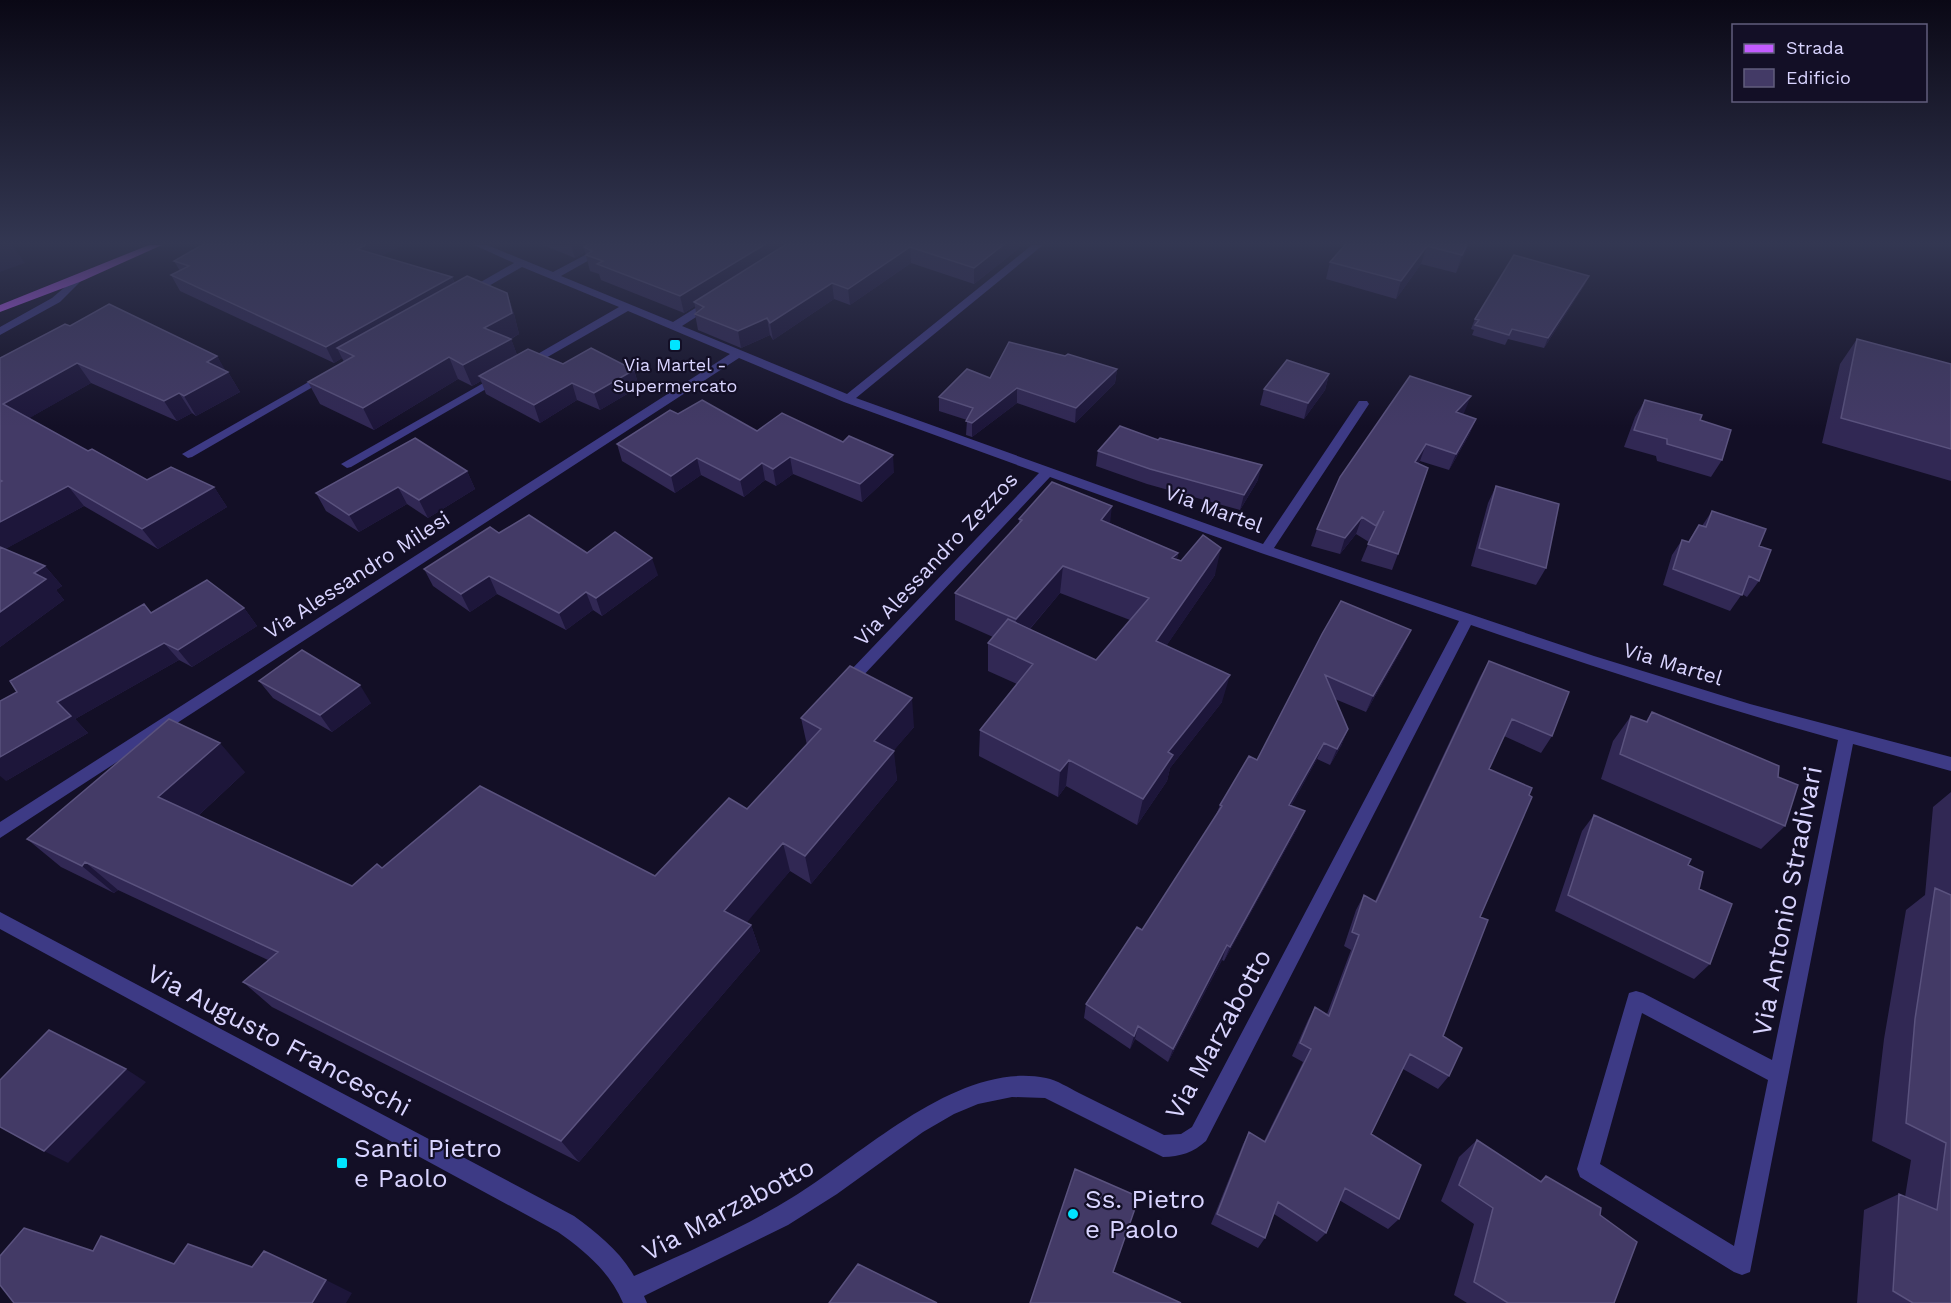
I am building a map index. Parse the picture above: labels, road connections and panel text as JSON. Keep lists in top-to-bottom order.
{
  "streets": {
    "street": [
      "Via Martel",
      "Via Alessandro Zezzos",
      "Via Alessandro Milesi",
      "Via Antonio Stradivari",
      "Via Marzabotto",
      "Via Augusto Franceschi"
    ]
  },
  "crossings": [
    ["Via Martel", "Via Alessandro Zezzos"],
    ["Via Martel", "Via Alessandro Milesi"],
    ["Via Martel", "Via Antonio Stradivari"],
    ["Via Martel", "Via Marzabotto"],
    ["Via Marzabotto", "Via Augusto Franceschi"]
  ],
  "places": {
    "transit": ["Via Martel - Supermercato", "Santi Pietro e Paolo"],
    "other": ["Ss. Pietro e Paolo"]
  },
  "legend": ["Strada", "Edificio"]
}
